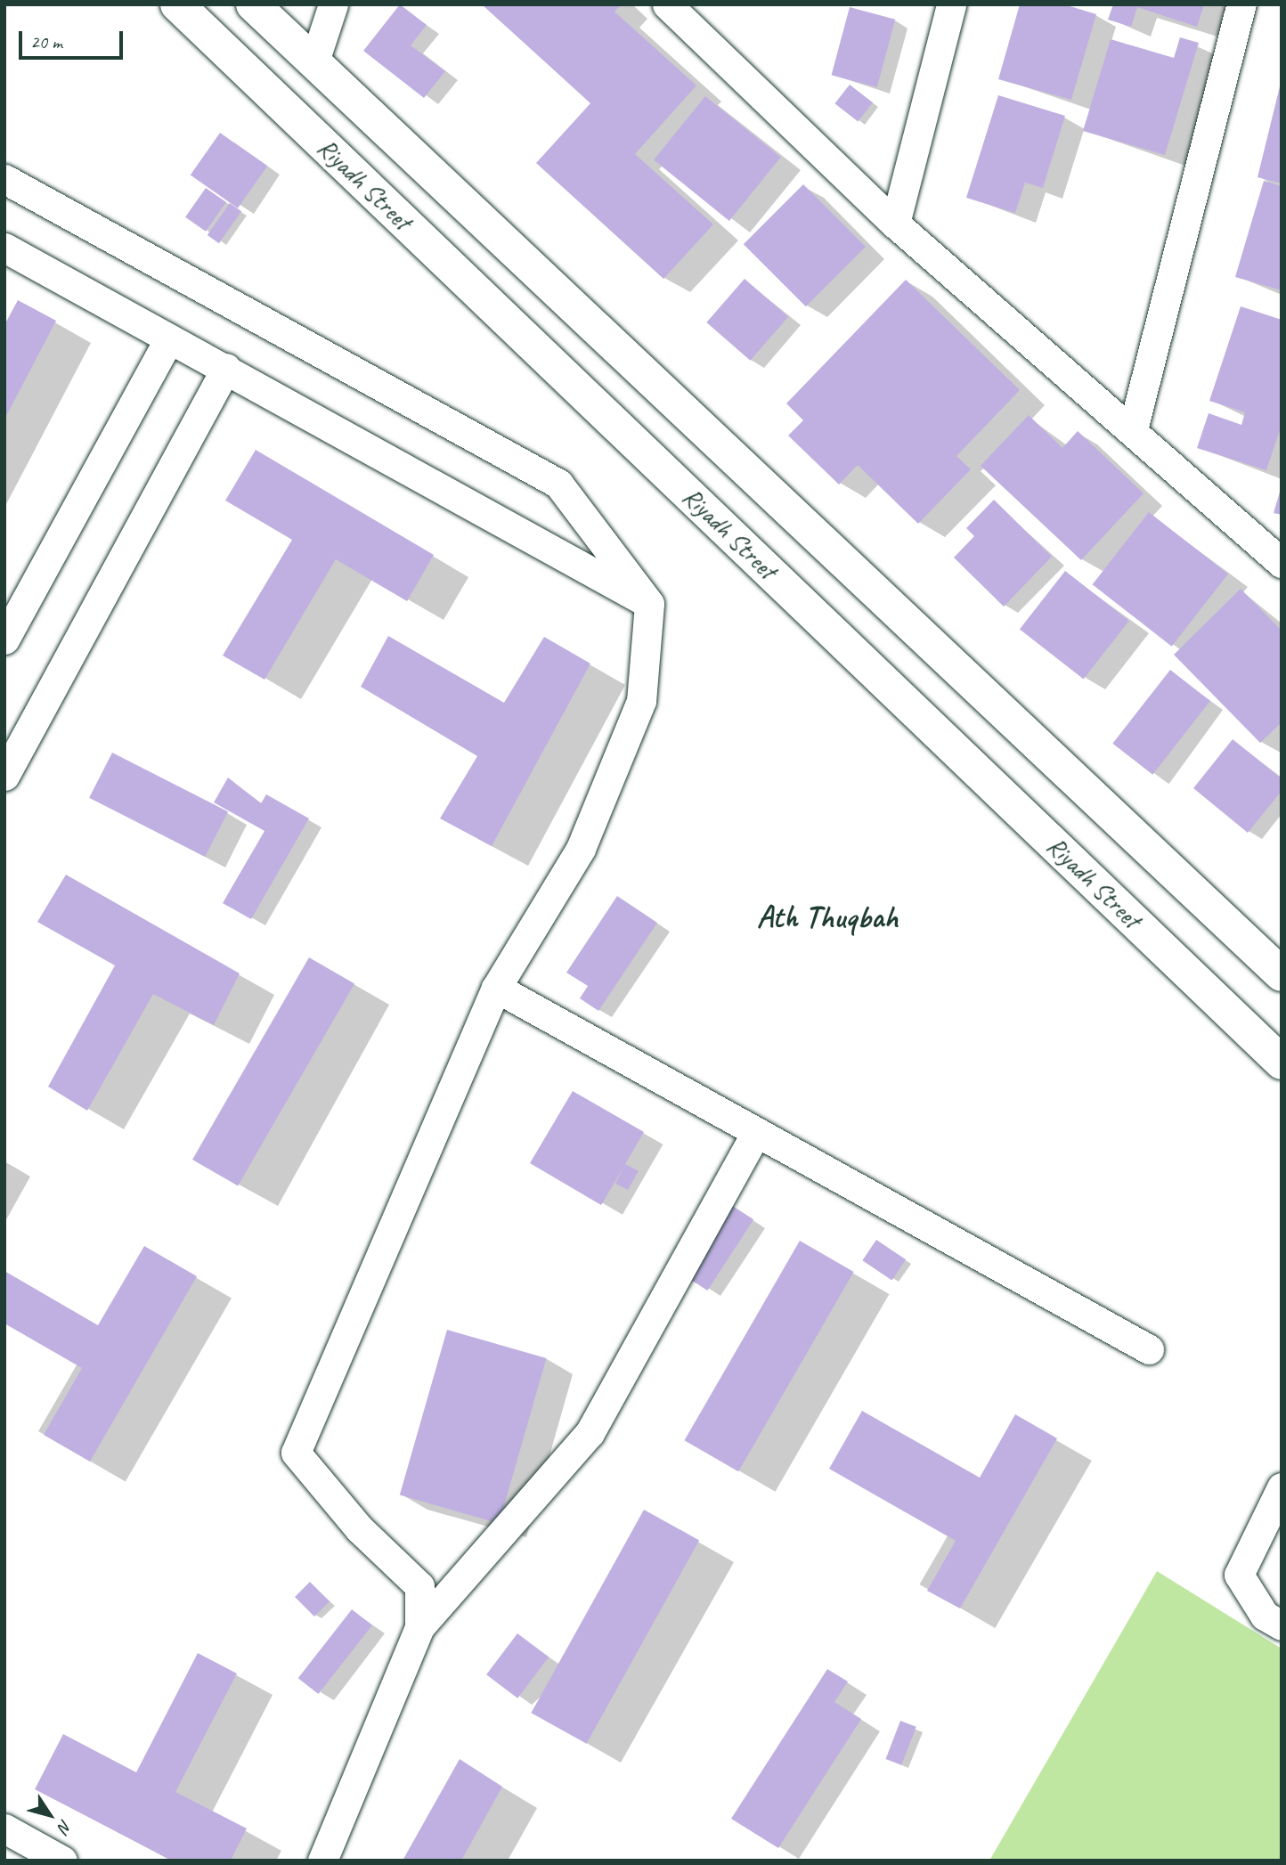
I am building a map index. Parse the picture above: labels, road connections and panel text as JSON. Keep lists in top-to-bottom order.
{
  "streets": {
    "main road": ["Riyadh Street"]
  },
  "districts": ["Ath Thuqbah"],
  "scale_bar": "20 m",
  "north": "bottom right"
}
